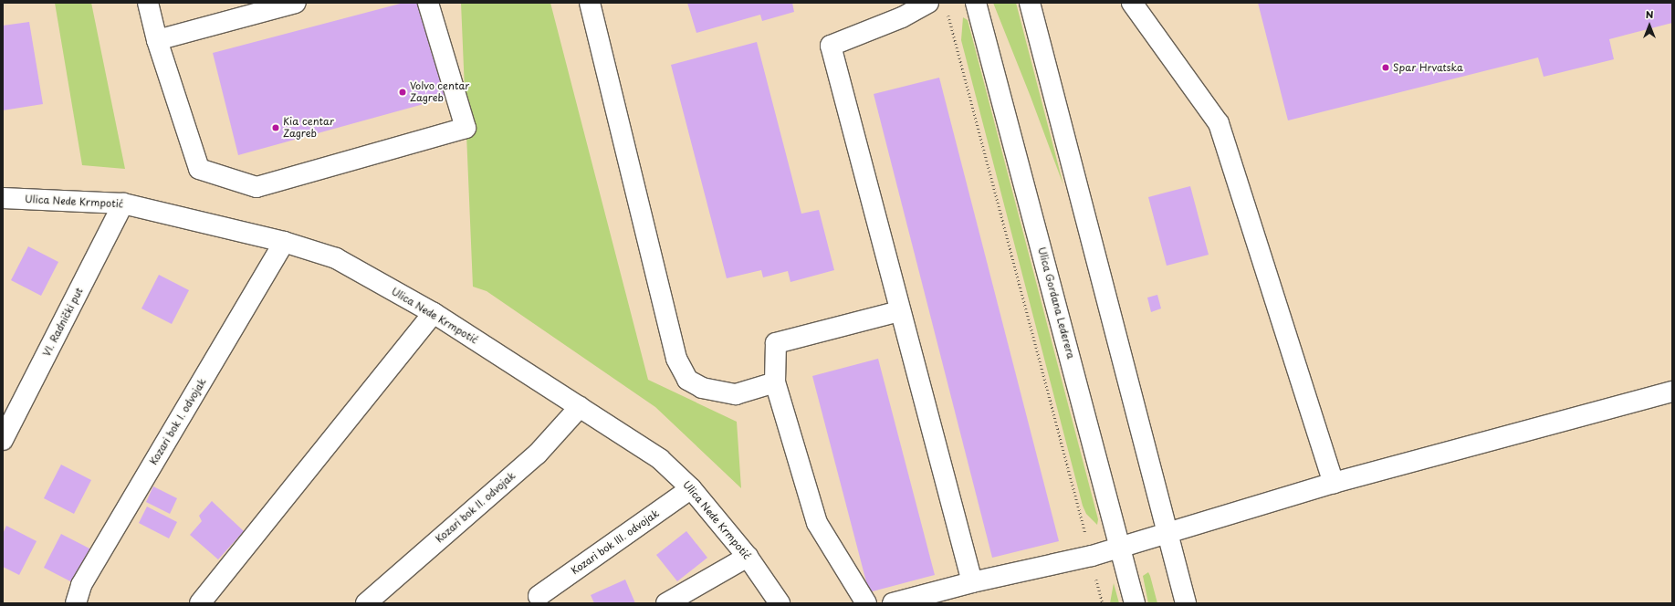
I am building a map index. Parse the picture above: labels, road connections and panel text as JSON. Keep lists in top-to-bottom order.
{
  "streets": {
    "street": [
      "Ulica Nede Krmpotić",
      "Ulica Gordana Lederera",
      "VI. Radnički put",
      "Kozari bok I. odvojak",
      "Kozari bok II. odvojak",
      "Kozari bok III. odvojak"
    ]
  },
  "crossings": [
    ["Ulica Nede Krmpotić", "VI. Radnički put"],
    ["Ulica Nede Krmpotić", "Kozari bok I. odvojak"],
    ["Ulica Nede Krmpotić", "Kozari bok II. odvojak"],
    ["Ulica Nede Krmpotić", "Kozari bok III. odvojak"]
  ],
  "places": ["Spar Hrvatska", "Volvo centar Zagreb", "Kia centar Zagreb"],
  "north": "top"
}
